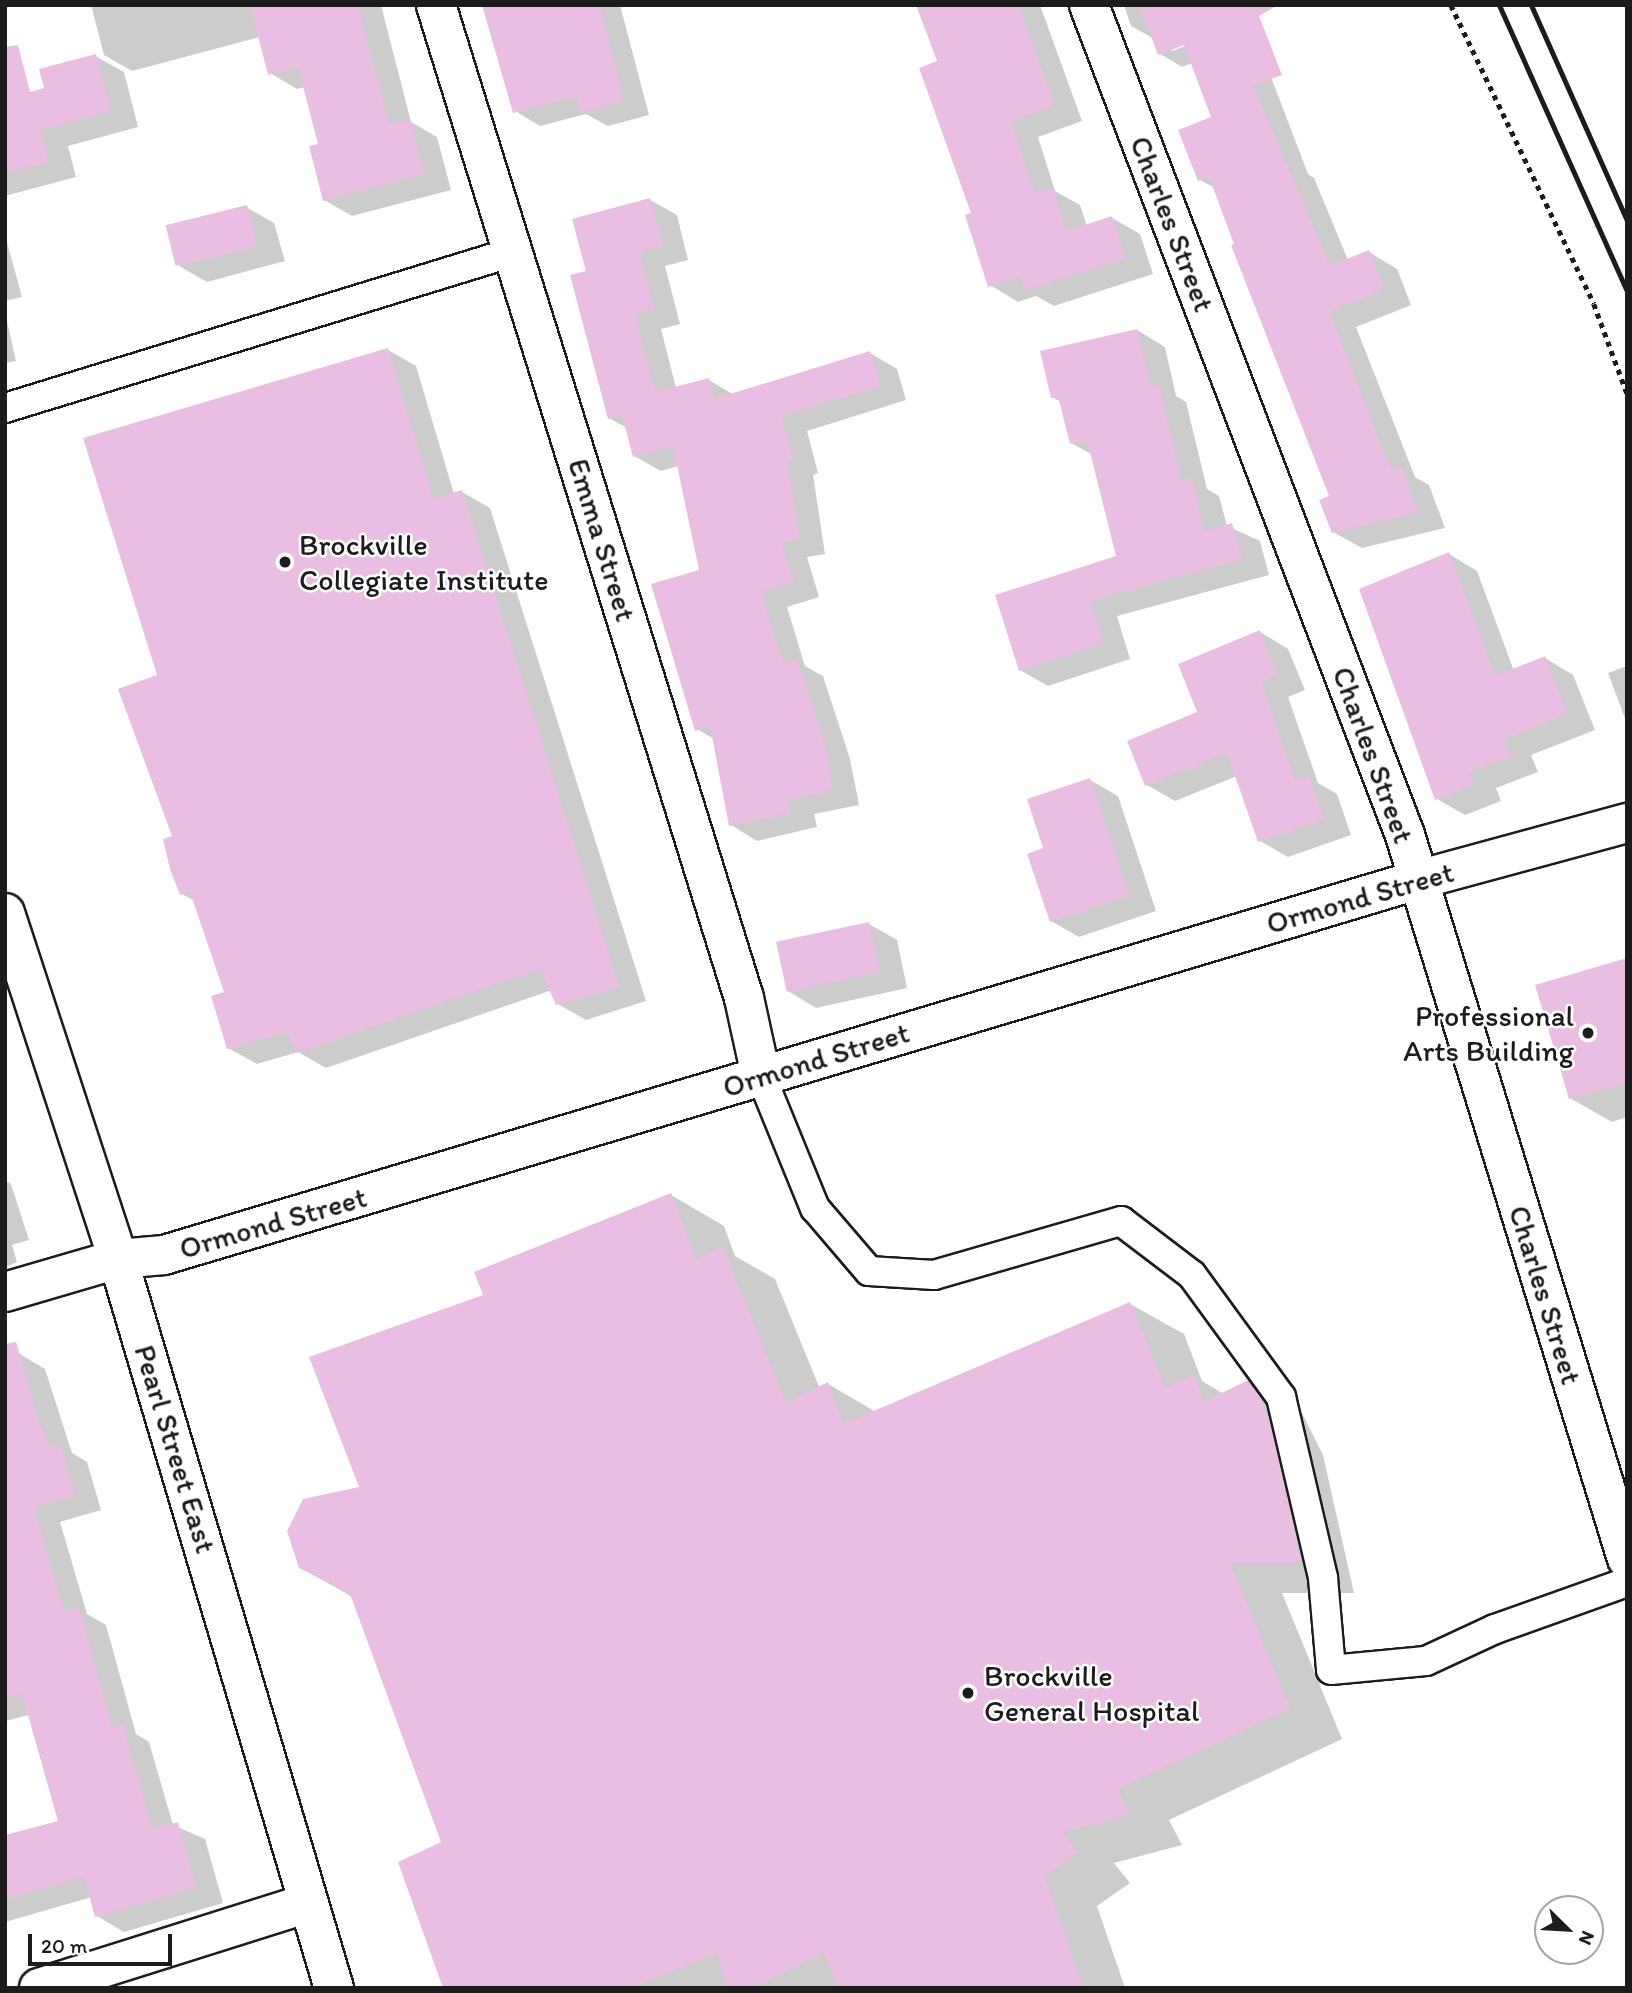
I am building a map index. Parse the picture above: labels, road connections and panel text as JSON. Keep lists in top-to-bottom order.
{
  "streets": {
    "street": [
      "Charles Street",
      "Emma Street",
      "Ormond Street",
      "Pearl Street East"
    ]
  },
  "crossings": [
    ["Charles Street", "Ormond Street"],
    ["Emma Street", "Ormond Street"],
    ["Ormond Street", "Pearl Street East"]
  ],
  "places": ["Brockville Collegiate Institute", "Professional Arts Building", "Brockville General Hospital"],
  "scale_bar": "20 m",
  "north": "bottom right"
}
